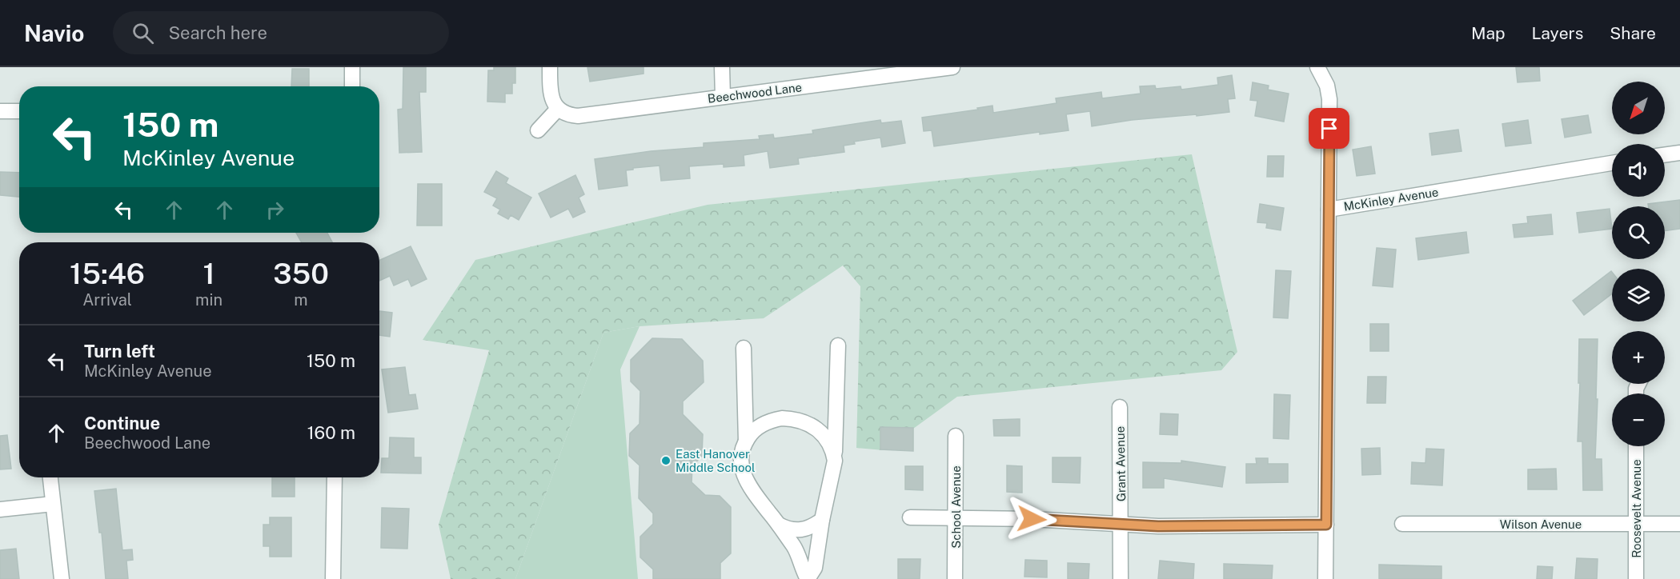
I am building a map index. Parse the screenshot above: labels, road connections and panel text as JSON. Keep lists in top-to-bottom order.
{
  "streets": {
    "street": [
      "Beechwood Lane",
      "McKinley Avenue",
      "Grant Avenue",
      "School Avenue",
      "Roosevelt Avenue",
      "Wilson Avenue"
    ]
  },
  "crossings": [
    ["Roosevelt Avenue", "Wilson Avenue"]
  ],
  "places": ["East Hanover Middle School"],
  "north": "bottom left",
  "page": {
    "header": "Navio",
    "search": "Search here",
    "nav": ["Map", "Layers", "Share"],
    "map_buttons": ["+", "−"],
    "turn": ["150 m", "McKinley Avenue"],
    "eta": [
      "15:46",
      "Arrival",
      "1",
      "min",
      "350",
      "m"
    ],
    "list": [
      {
        "name": "Turn left",
        "note": "McKinley Avenue",
        "value": "150 m"
      },
      {
        "name": "Continue",
        "note": "Beechwood Lane",
        "value": "160 m"
      }
    ]
  }
}
